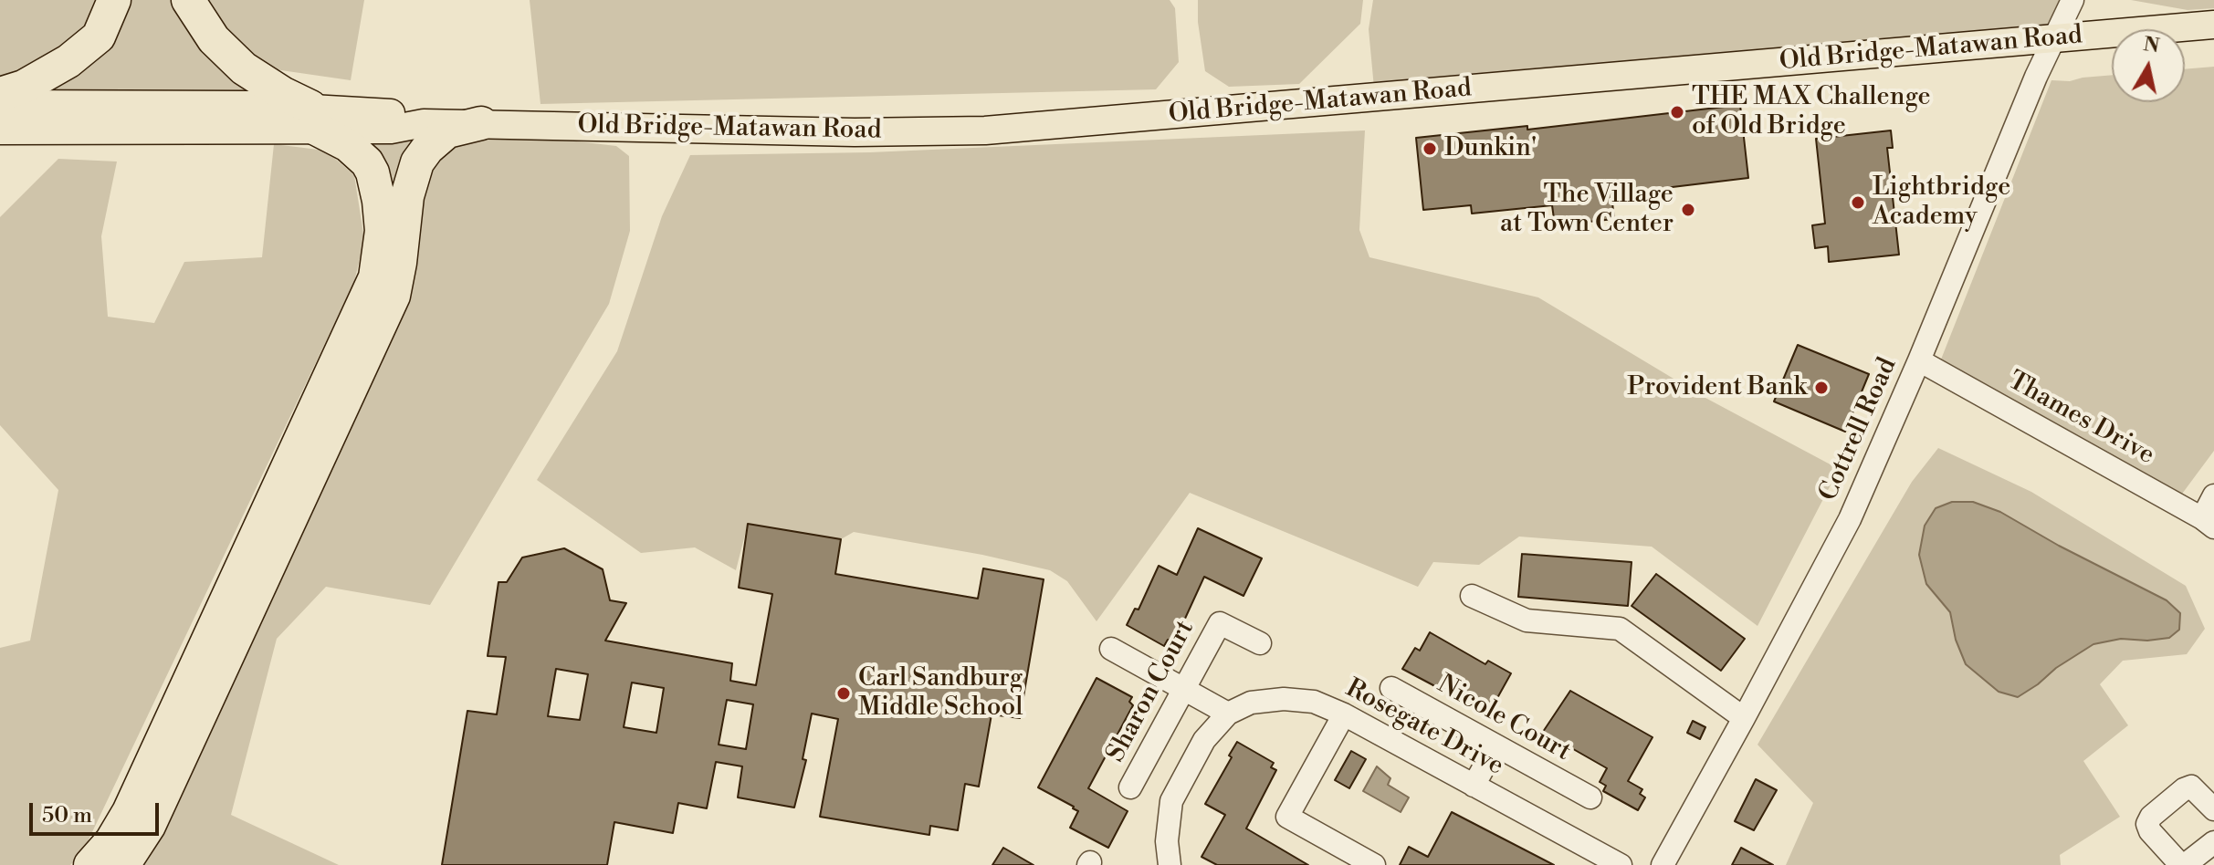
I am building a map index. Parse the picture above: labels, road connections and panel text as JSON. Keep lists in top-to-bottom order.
{
  "streets": {
    "main road": ["Old Bridge-Matawan Road"],
    "street": [
      "Thames Drive",
      "Cottrell Road",
      "Sharon Court",
      "Nicole Court",
      "Rosegate Drive"
    ]
  },
  "crossings": [
    ["Old Bridge-Matawan Road", "Cottrell Road"],
    ["Thames Drive", "Cottrell Road"]
  ],
  "places": [
    "THE MAX Challenge of Old Bridge",
    "Dunkin'",
    "Lightbridge Academy",
    "The Village at Town Center",
    "Provident Bank",
    "Carl Sandburg Middle School"
  ],
  "scale_bar": "50 m",
  "north": "top"
}
